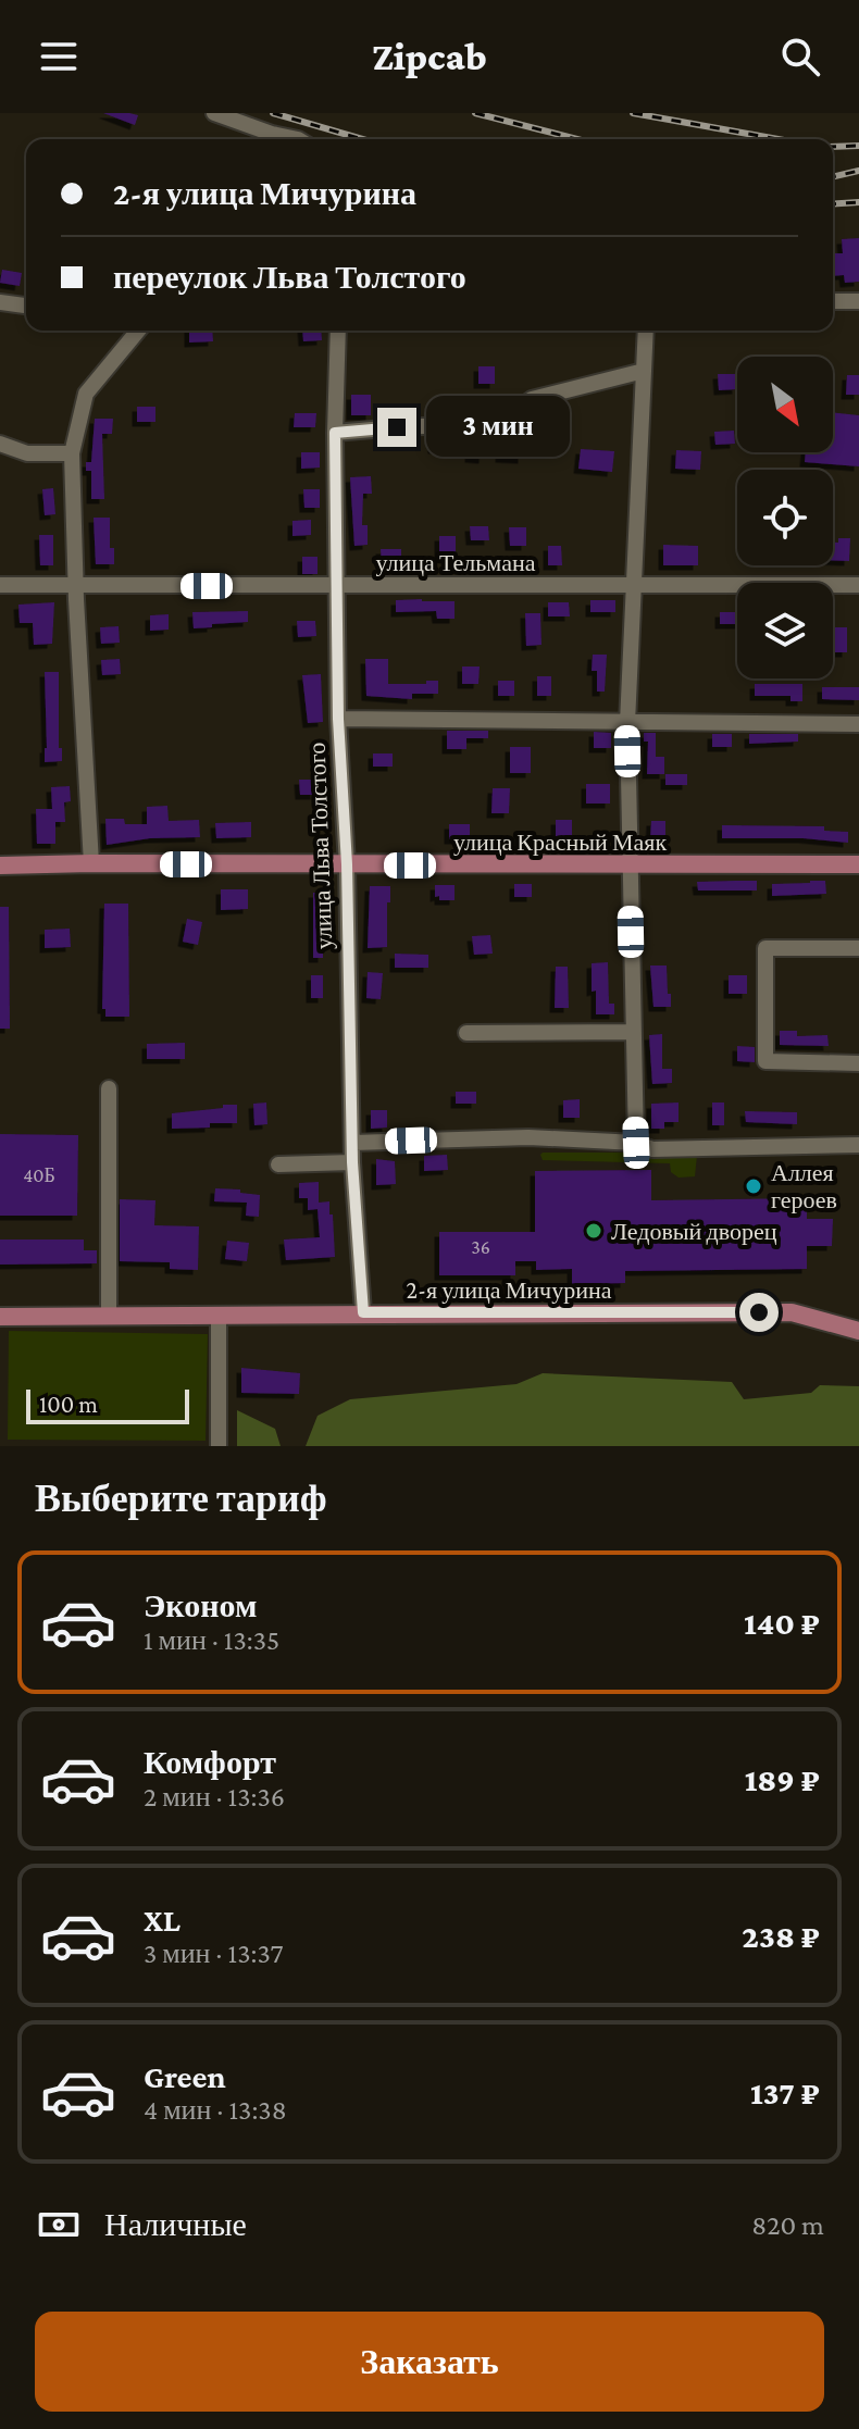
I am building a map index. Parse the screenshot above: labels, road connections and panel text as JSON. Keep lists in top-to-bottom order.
{
  "streets": {
    "main road": ["улица Красный Маяк", "2-я улица Мичурина"],
    "street": ["улица Тельмана", "улица Льва Толстого"]
  },
  "crossings": [
    ["улица Тельмана", "улица Льва Толстого"],
    ["улица Красный Маяк", "улица Льва Толстого"],
    ["улица Льва Толстого", "2-я улица Мичурина"]
  ],
  "places": ["Аллея героев", "Ледовый дворец"],
  "house_numbers": ["40Б", "36"],
  "scale_bar": "100 m",
  "north": "bottom right",
  "page": {
    "header": "Zipcab",
    "banner": ["2-я улица Мичурина", "переулок Льва Толстого"],
    "bubble": "3 мин",
    "scale": "100 m",
    "heading": "Выберите тариф",
    "list": [
      {
        "name": "Эконом",
        "note": "1 мин · 13:35",
        "value": "140 ₽"
      },
      {
        "name": "Комфорт",
        "note": "2 мин · 13:36",
        "value": "189 ₽"
      },
      {
        "name": "XL",
        "note": "3 мин · 13:37",
        "value": "238 ₽"
      },
      {
        "name": "Green",
        "note": "4 мин · 13:38",
        "value": "137 ₽"
      }
    ],
    "pay": ["Наличные", "820 m"],
    "buttons": "Заказать"
  }
}
